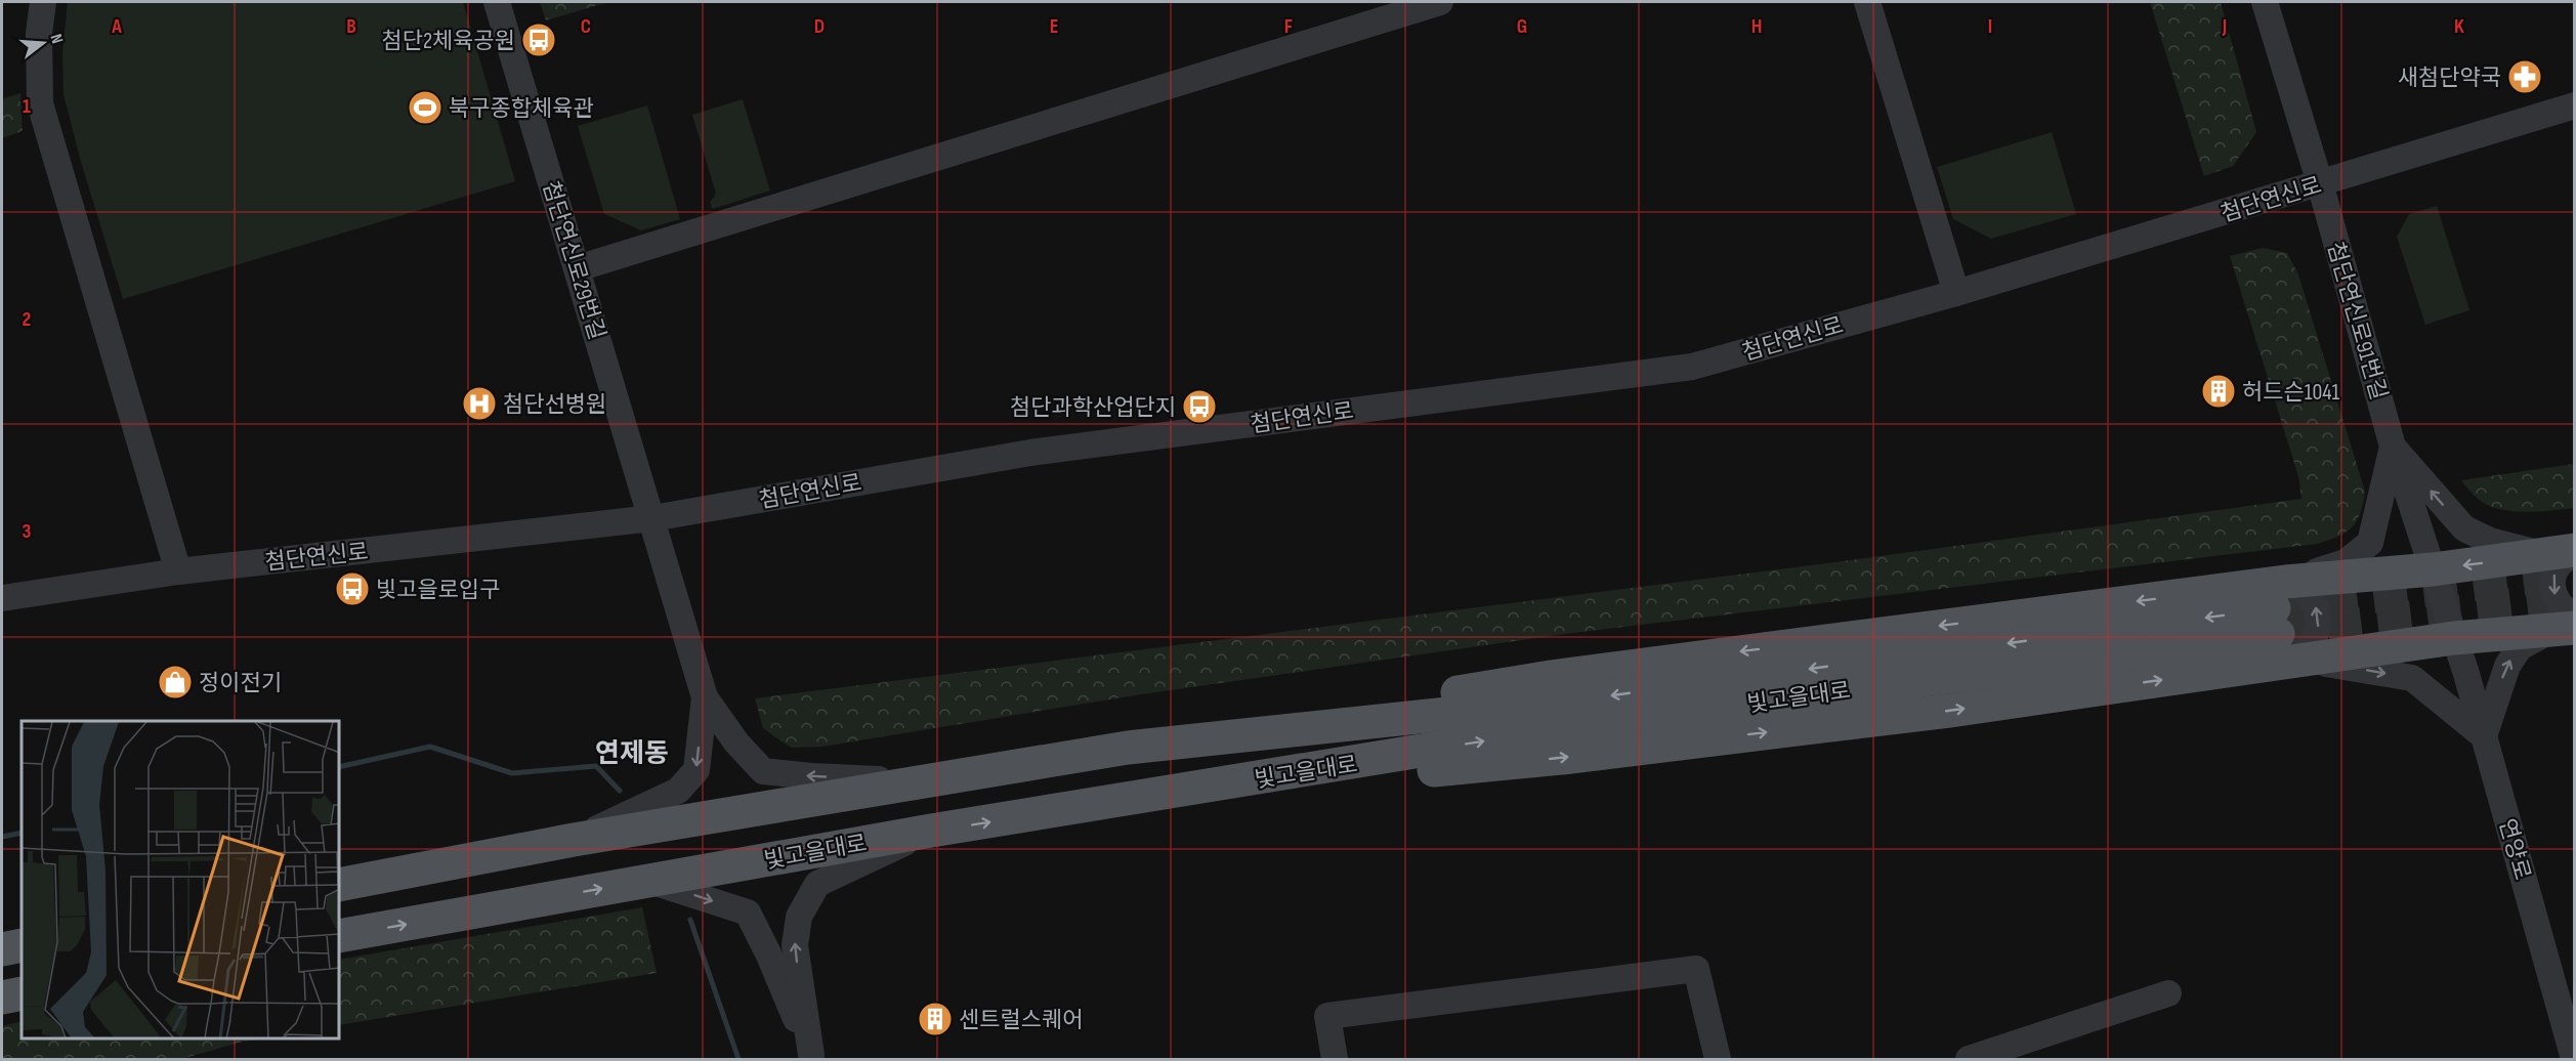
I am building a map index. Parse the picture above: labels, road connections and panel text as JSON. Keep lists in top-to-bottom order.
{
  "streets": {
    "main road": ["빛고을대로"],
    "street": [
      "첨단연신로",
      "첨단연신로29번길",
      "첨단연신로91번길",
      "연양로"
    ]
  },
  "crossings": [
    ["첨단연신로", "첨단연신로29번길"],
    ["첨단연신로", "첨단연신로91번길"],
    ["첨단연신로91번길", "연양로"]
  ],
  "districts": ["연제동"],
  "places": {
    "bus stop": ["첨단2체육공원", "첨단과학산업단지", "빛고을로입구"],
    "pharmacy": ["새첨단약국"],
    "sports": ["북구종합체육관"],
    "building": ["허드슨1041", "센트럴스퀘어"],
    "hospital": ["첨단선병원"],
    "shop": ["정이전기"]
  },
  "north": "right",
  "grid": {
    "columns": [
      "A",
      "B",
      "C",
      "D",
      "E",
      "F",
      "G",
      "H",
      "I",
      "J",
      "K"
    ],
    "rows": ["1", "2", "3"]
  }
}
